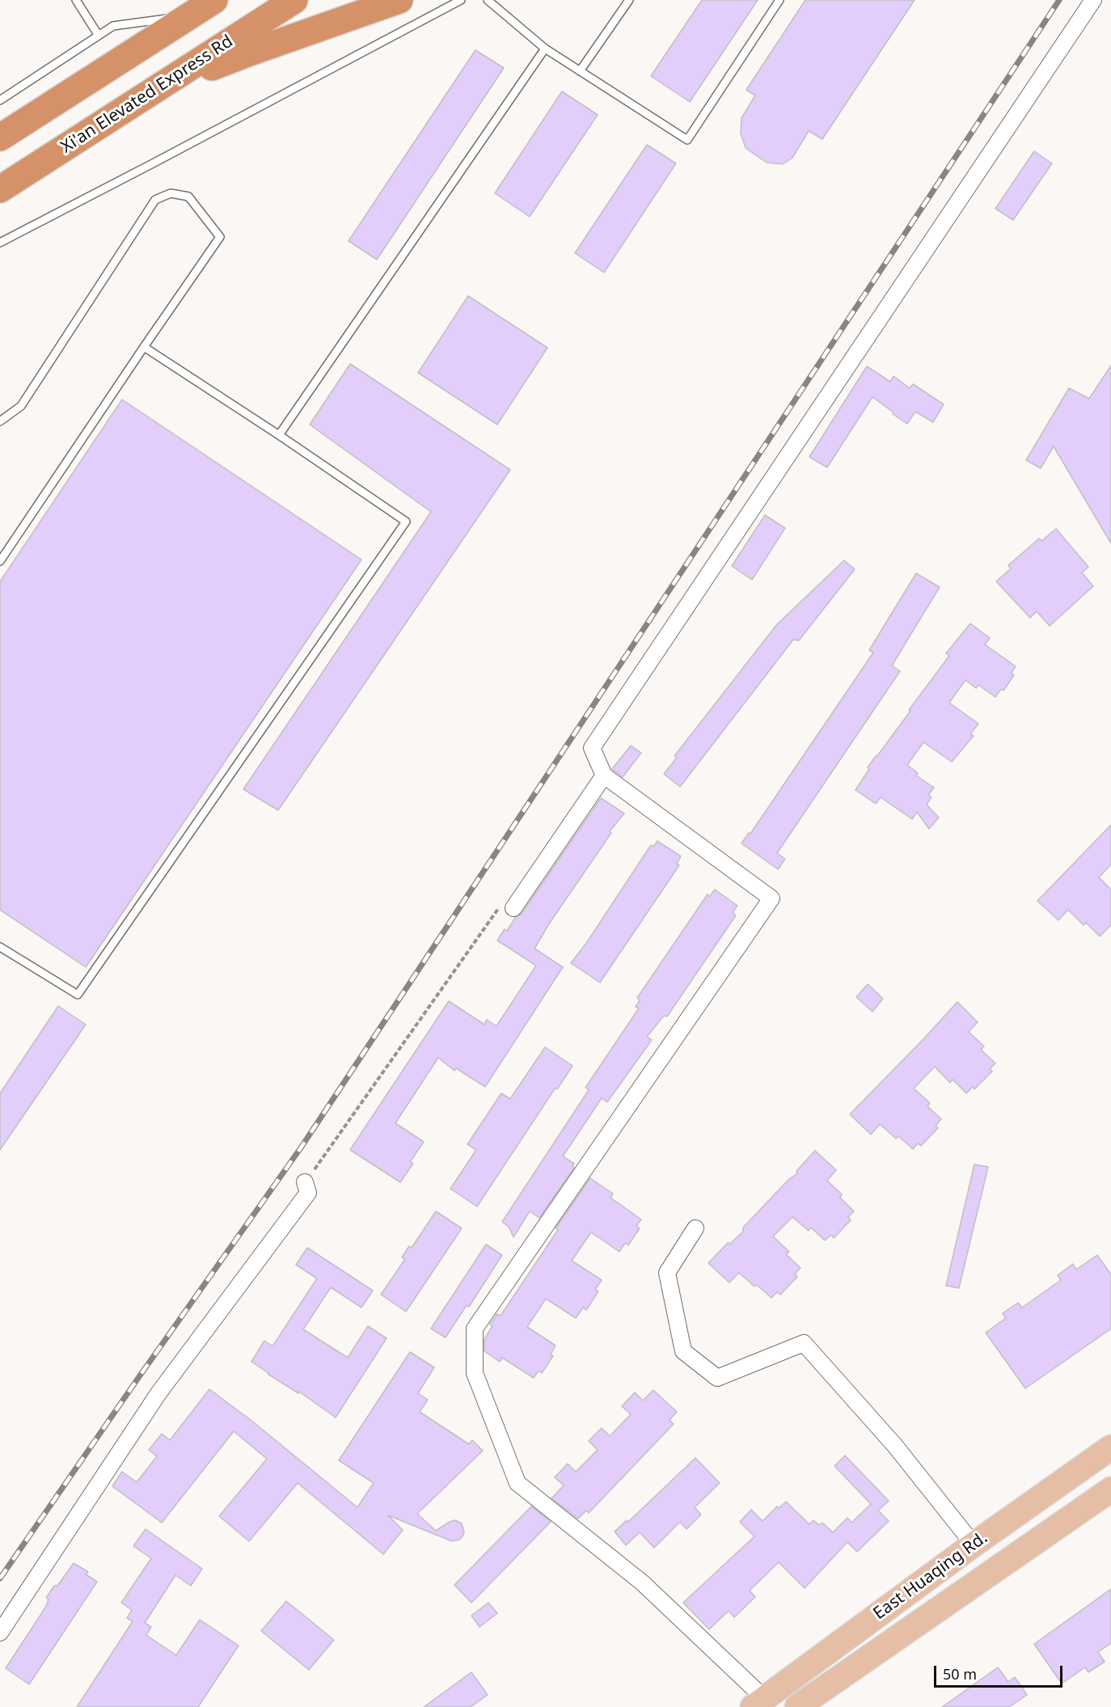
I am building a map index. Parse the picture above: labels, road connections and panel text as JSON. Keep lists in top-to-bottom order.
{
  "streets": {
    "highway": ["Xi'an Elevated Express Rd"],
    "main road": ["East Huaqing Rd."]
  },
  "scale_bar": "50 m"
}
